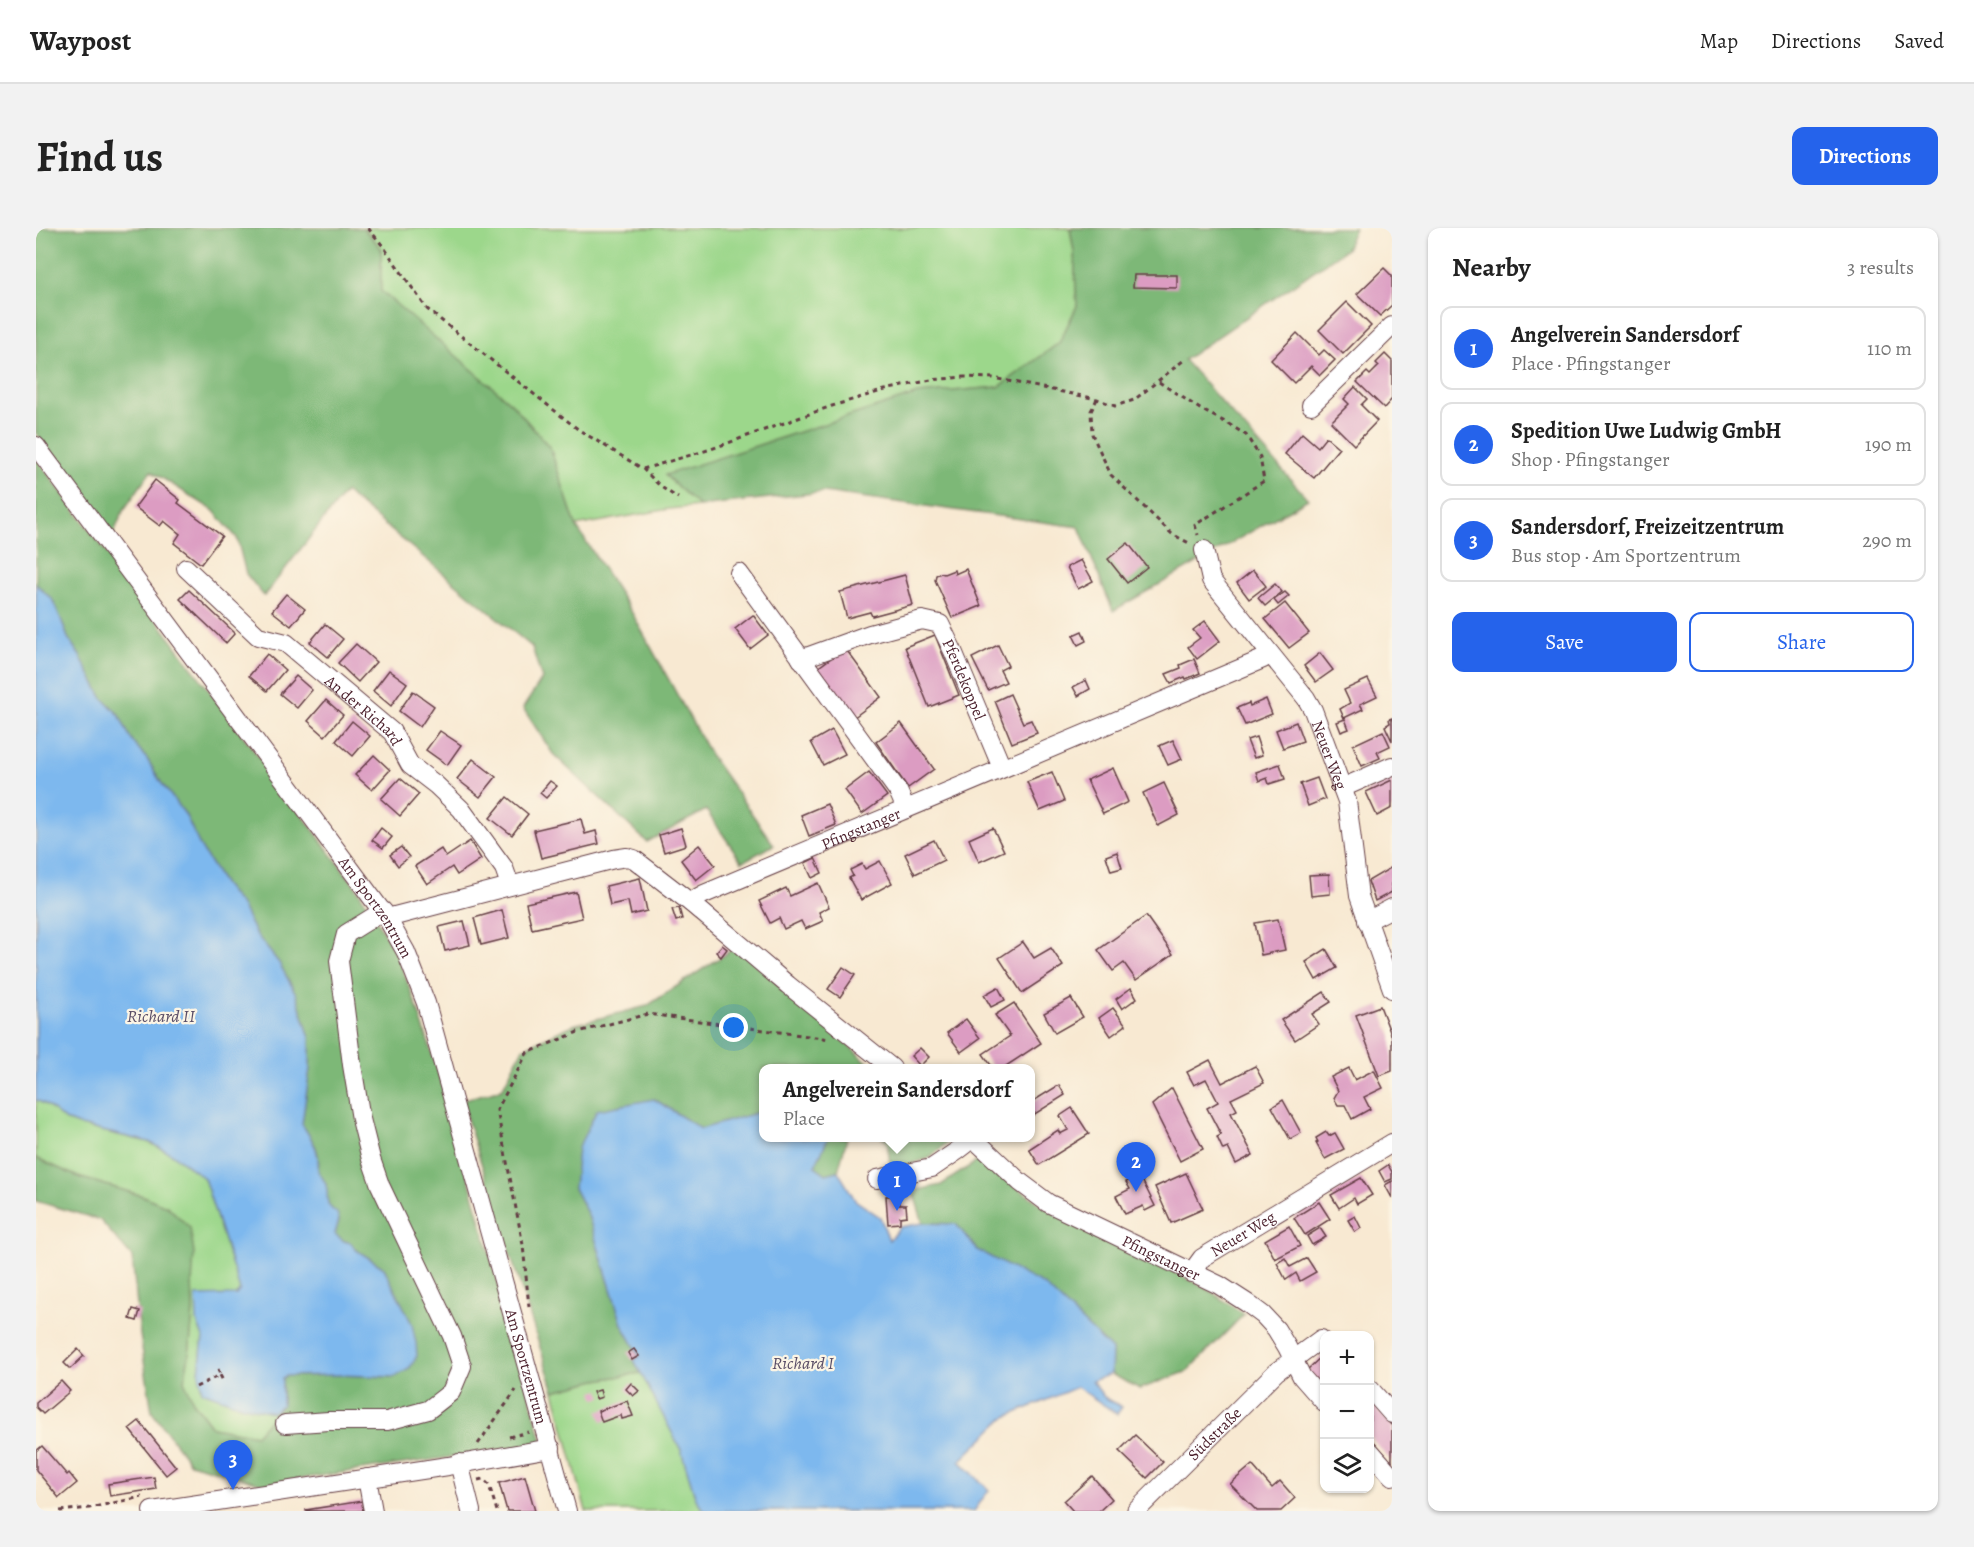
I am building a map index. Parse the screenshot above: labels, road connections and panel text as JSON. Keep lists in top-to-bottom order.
{
  "streets": {
    "street": [
      "Pferdekoppel",
      "An der Richard",
      "Neuer Weg",
      "Pfingstanger",
      "Am Sportzentrum",
      "Südstraße"
    ]
  },
  "crossings": [
    ["Pferdekoppel", "Pfingstanger"],
    ["Neuer Weg", "Pfingstanger"],
    ["Pfingstanger", "Südstraße"]
  ],
  "water": ["Richard II", "Richard I"],
  "page": {
    "header": "Waypost",
    "nav": ["Map", "Directions", "Saved"],
    "buttons": [
      "Directions",
      ["Save", "Share"]
    ],
    "title": "Find us",
    "heading": ["Nearby", "3 results"],
    "list": [
      {
        "mark": "1",
        "name": "Angelverein Sandersdorf",
        "note": "Place · Pfingstanger",
        "value": "110 m"
      },
      {
        "mark": "2",
        "name": "Spedition Uwe Ludwig GmbH",
        "note": "Shop · Pfingstanger",
        "value": "190 m"
      },
      {
        "mark": "3",
        "name": "Sandersdorf, Freizeitzentrum",
        "note": "Bus stop · Am Sportzentrum",
        "value": "290 m"
      }
    ],
    "popup": ["Angelverein Sandersdorf", "Place"],
    "pins": ["2", "1", "3"],
    "map_buttons": ["+", "−"]
  }
}
